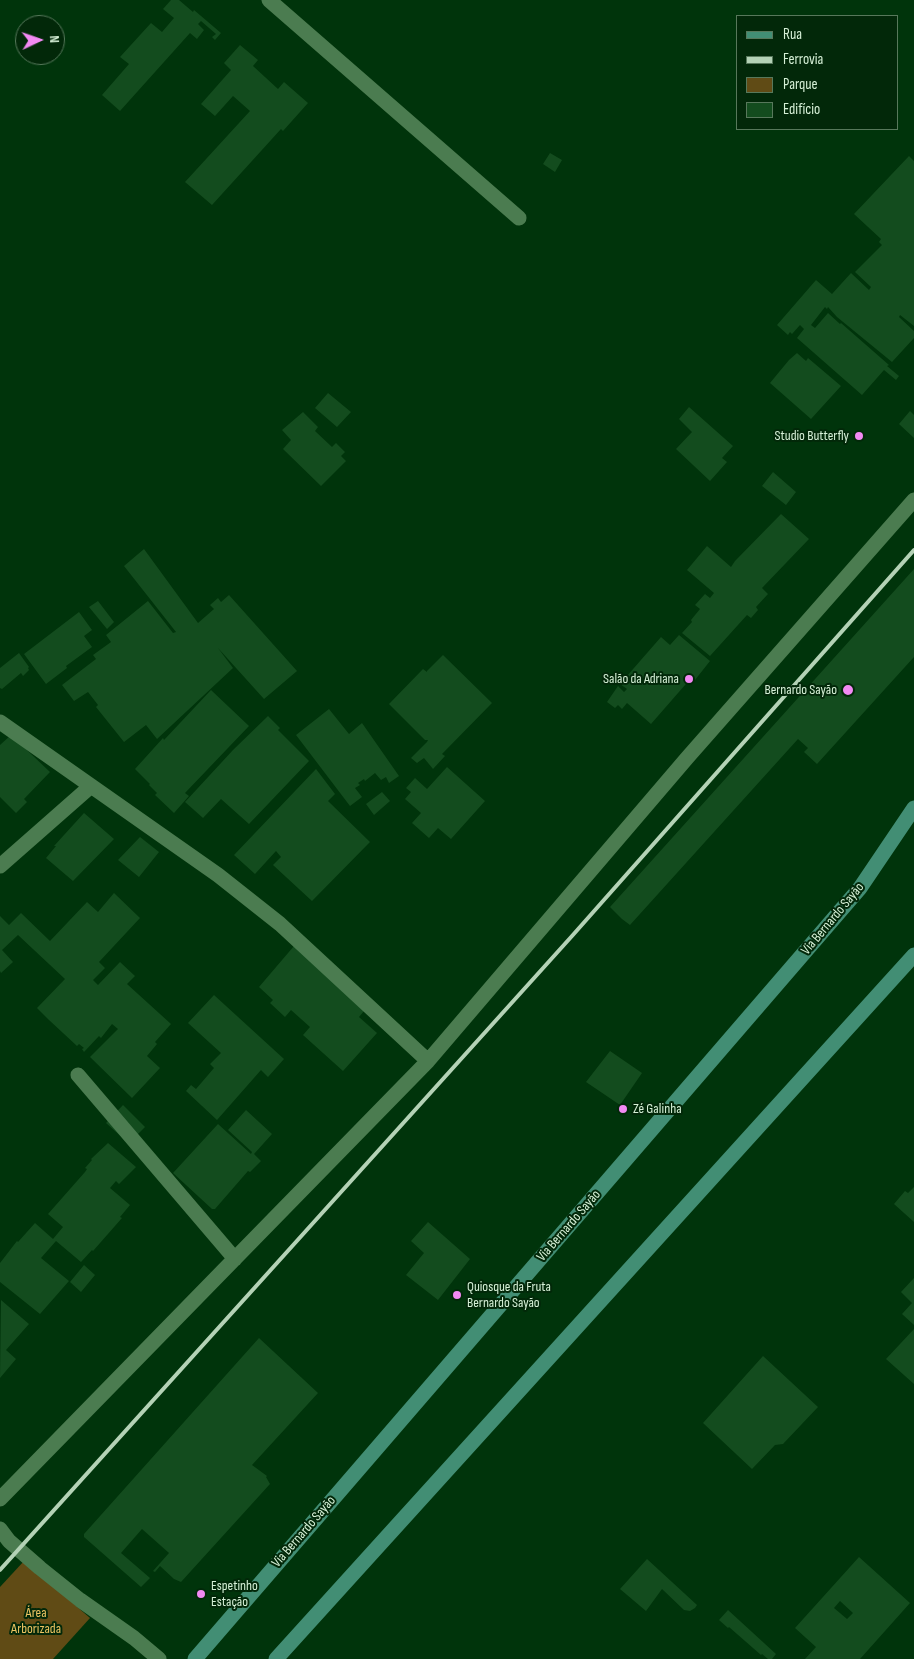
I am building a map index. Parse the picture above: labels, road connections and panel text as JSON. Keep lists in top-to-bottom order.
{
  "streets": {
    "main road": ["Via Bernardo Sayão"]
  },
  "parks": ["Área Arborizada"],
  "places": [
    "Studio Butterfly",
    "Salão da Adriana",
    "Bernardo Sayão",
    "Zé Galinha",
    "Quiosque da Fruta Bernardo Sayão",
    "Espetinho Estação"
  ],
  "legend": [
    "Rua",
    "Ferrovia",
    "Parque",
    "Edifício"
  ],
  "north": "right"
}
